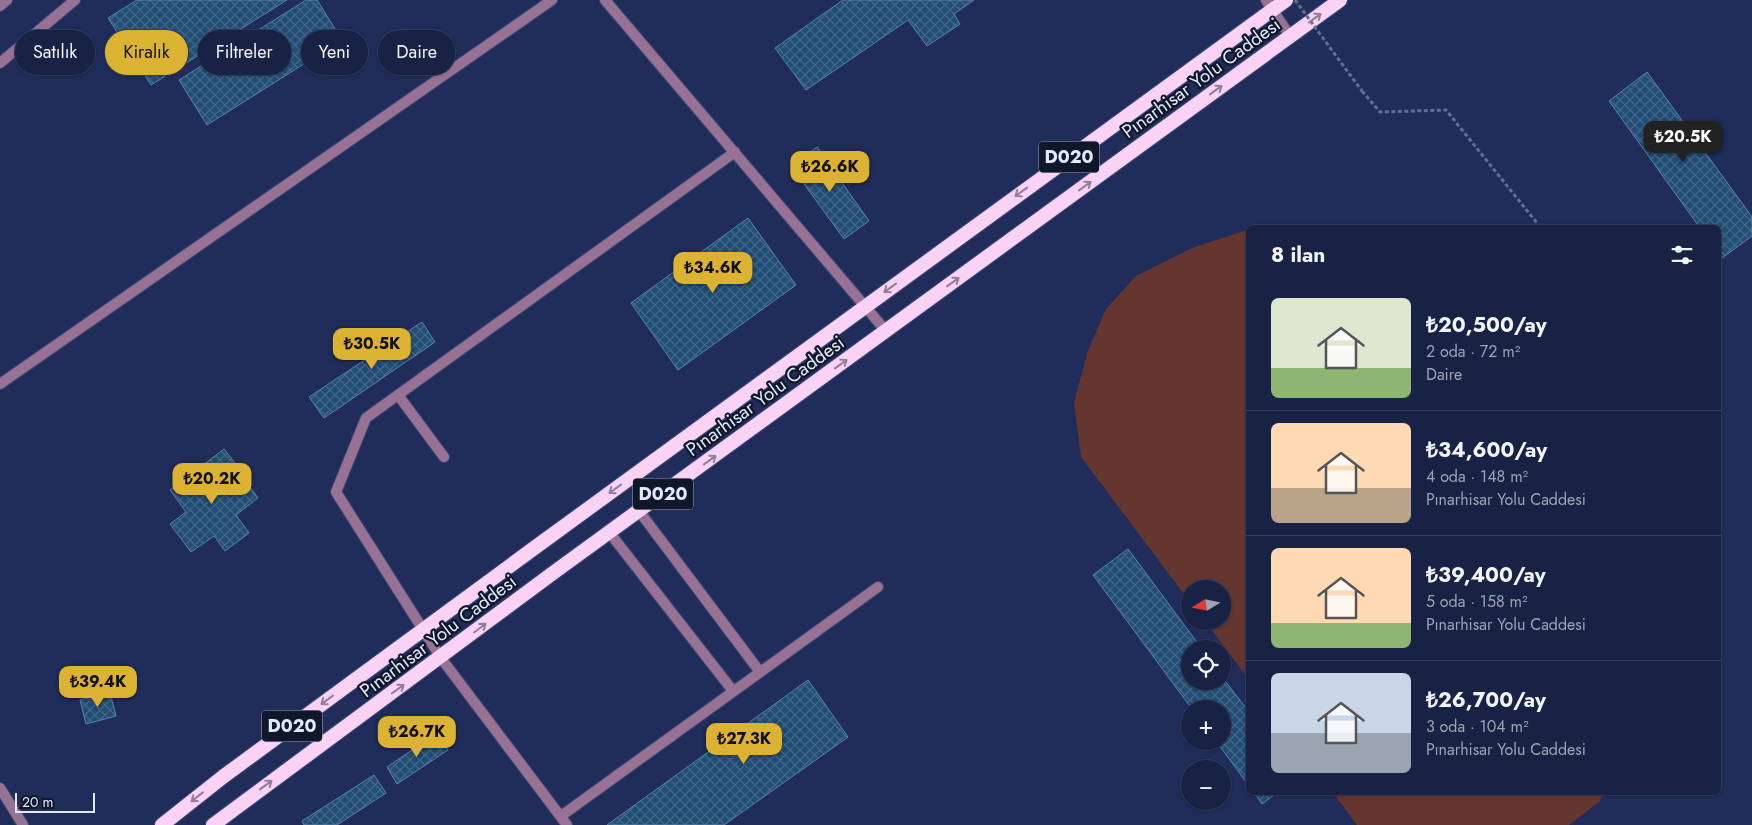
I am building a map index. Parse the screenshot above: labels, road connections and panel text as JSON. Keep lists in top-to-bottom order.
{
  "streets": {
    "highway": ["Pınarhisar Yolu Caddesi", "D020"]
  },
  "scale_bar": "20 m",
  "north": "left",
  "page": {
    "chip": [
      "Satılık",
      "Kiralık",
      "Filtreler",
      "Yeni",
      "Daire"
    ],
    "price": [
      "₺20.5K",
      "₺26.6K",
      "₺34.6K",
      "₺30.5K",
      "₺20.2K",
      "₺39.4K",
      "₺26.7K",
      "₺27.3K"
    ],
    "heading": "8 ilan",
    "list": [
      {
        "name": "₺20,500/ay",
        "note": "2 oda · 72 m² · Daire"
      },
      {
        "name": "₺34,600/ay",
        "note": "4 oda · 148 m² · Pınarhisar Yolu Caddesi"
      },
      {
        "name": "₺39,400/ay",
        "note": "5 oda · 158 m² · Pınarhisar Yolu Caddesi"
      },
      {
        "name": "₺26,700/ay",
        "note": "3 oda · 104 m² · Pınarhisar Yolu Caddesi"
      }
    ],
    "map_buttons": ["+", "−"],
    "scale": "20 m"
  }
}
